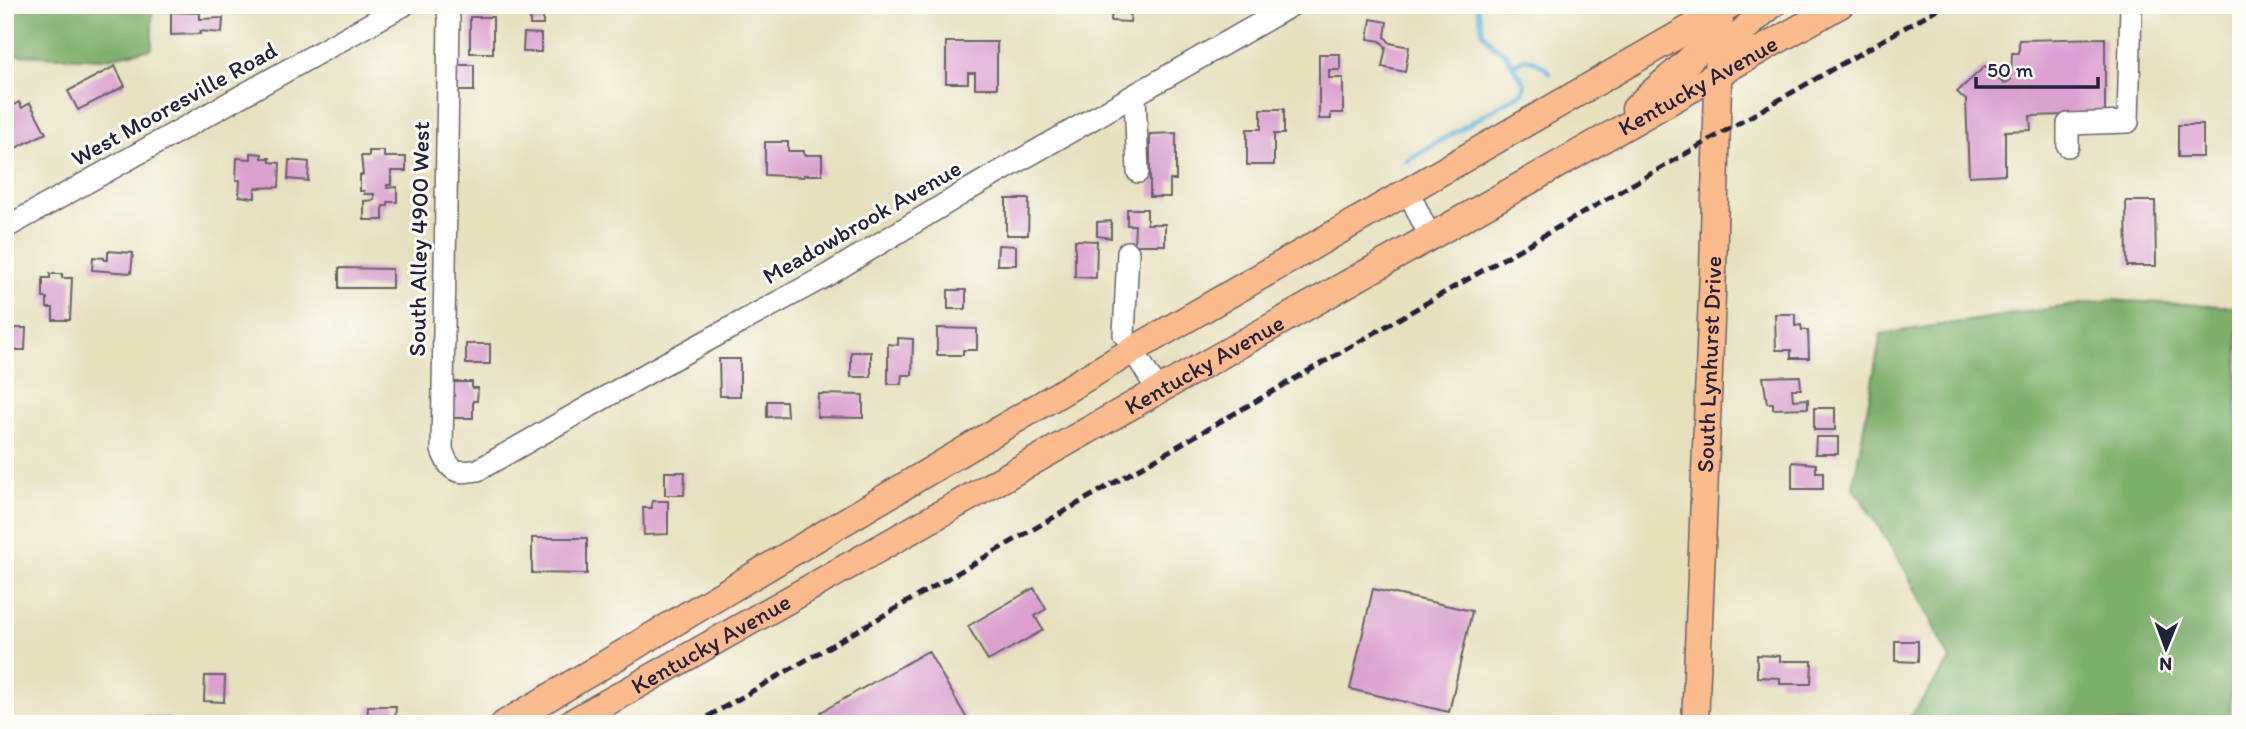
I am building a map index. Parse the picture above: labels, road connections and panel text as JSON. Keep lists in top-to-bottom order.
{
  "streets": {
    "main road": ["Kentucky Avenue", "South Lynhurst Drive"],
    "street": ["West Mooresville Road", "Meadowbrook Avenue", "South Alley 4900 West"]
  },
  "crossings": [
    ["Kentucky Avenue", "South Lynhurst Drive"],
    ["Meadowbrook Avenue", "South Alley 4900 West"]
  ],
  "scale_bar": "50 m",
  "north": "bottom"
}
